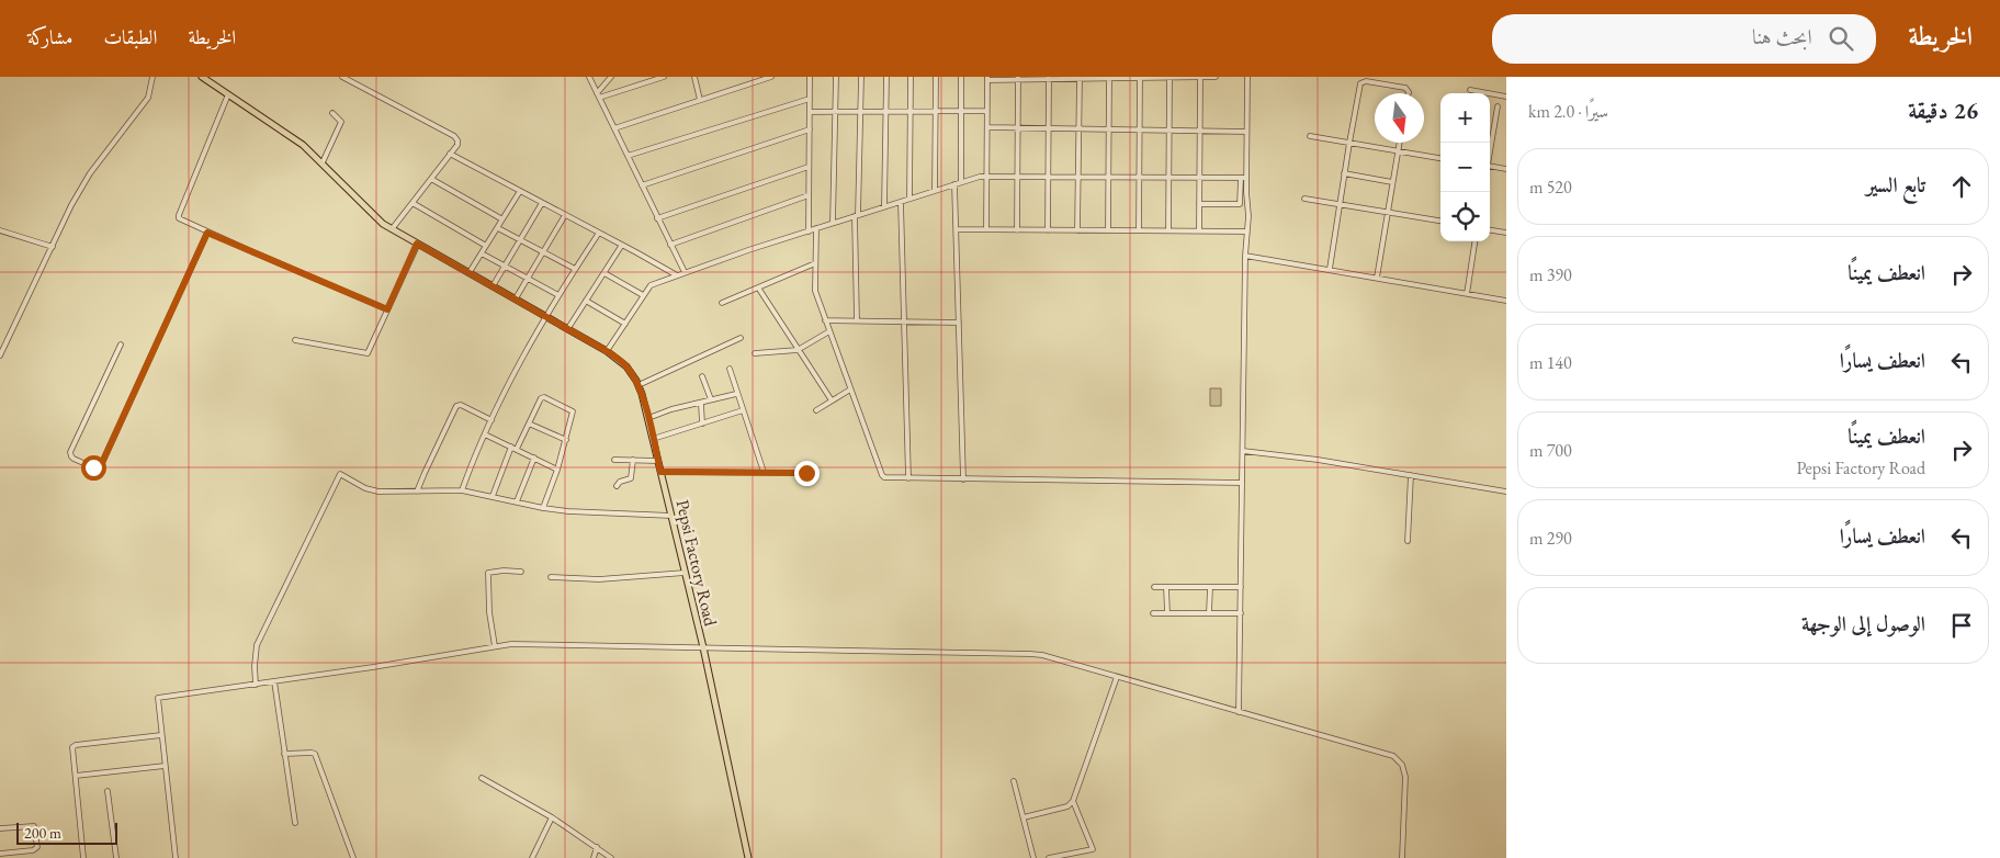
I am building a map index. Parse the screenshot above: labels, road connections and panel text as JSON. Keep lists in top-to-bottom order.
{
  "streets": {
    "main road": ["Pepsi Factory Road"]
  },
  "scale_bar": "200 m",
  "north": "bottom",
  "page": {
    "header": "الخريطة",
    "search": "ابحث هنا",
    "nav": ["الخريطة", "الطبقات", "مشاركة"],
    "heading": ["26 دقيقة", "سيرًا · 2.0 km"],
    "map_buttons": ["+", "−"],
    "list": [
      ["تابع السير", "520 m"],
      ["انعطف يمينًا", "390 m"],
      ["انعطف يسارًا", "140 m"],
      ["انعطف يمينًا", "Pepsi Factory Road", "700 m"],
      ["انعطف يسارًا", "290 m"],
      "الوصول إلى الوجهة"
    ],
    "scale": "200 m"
  }
}
